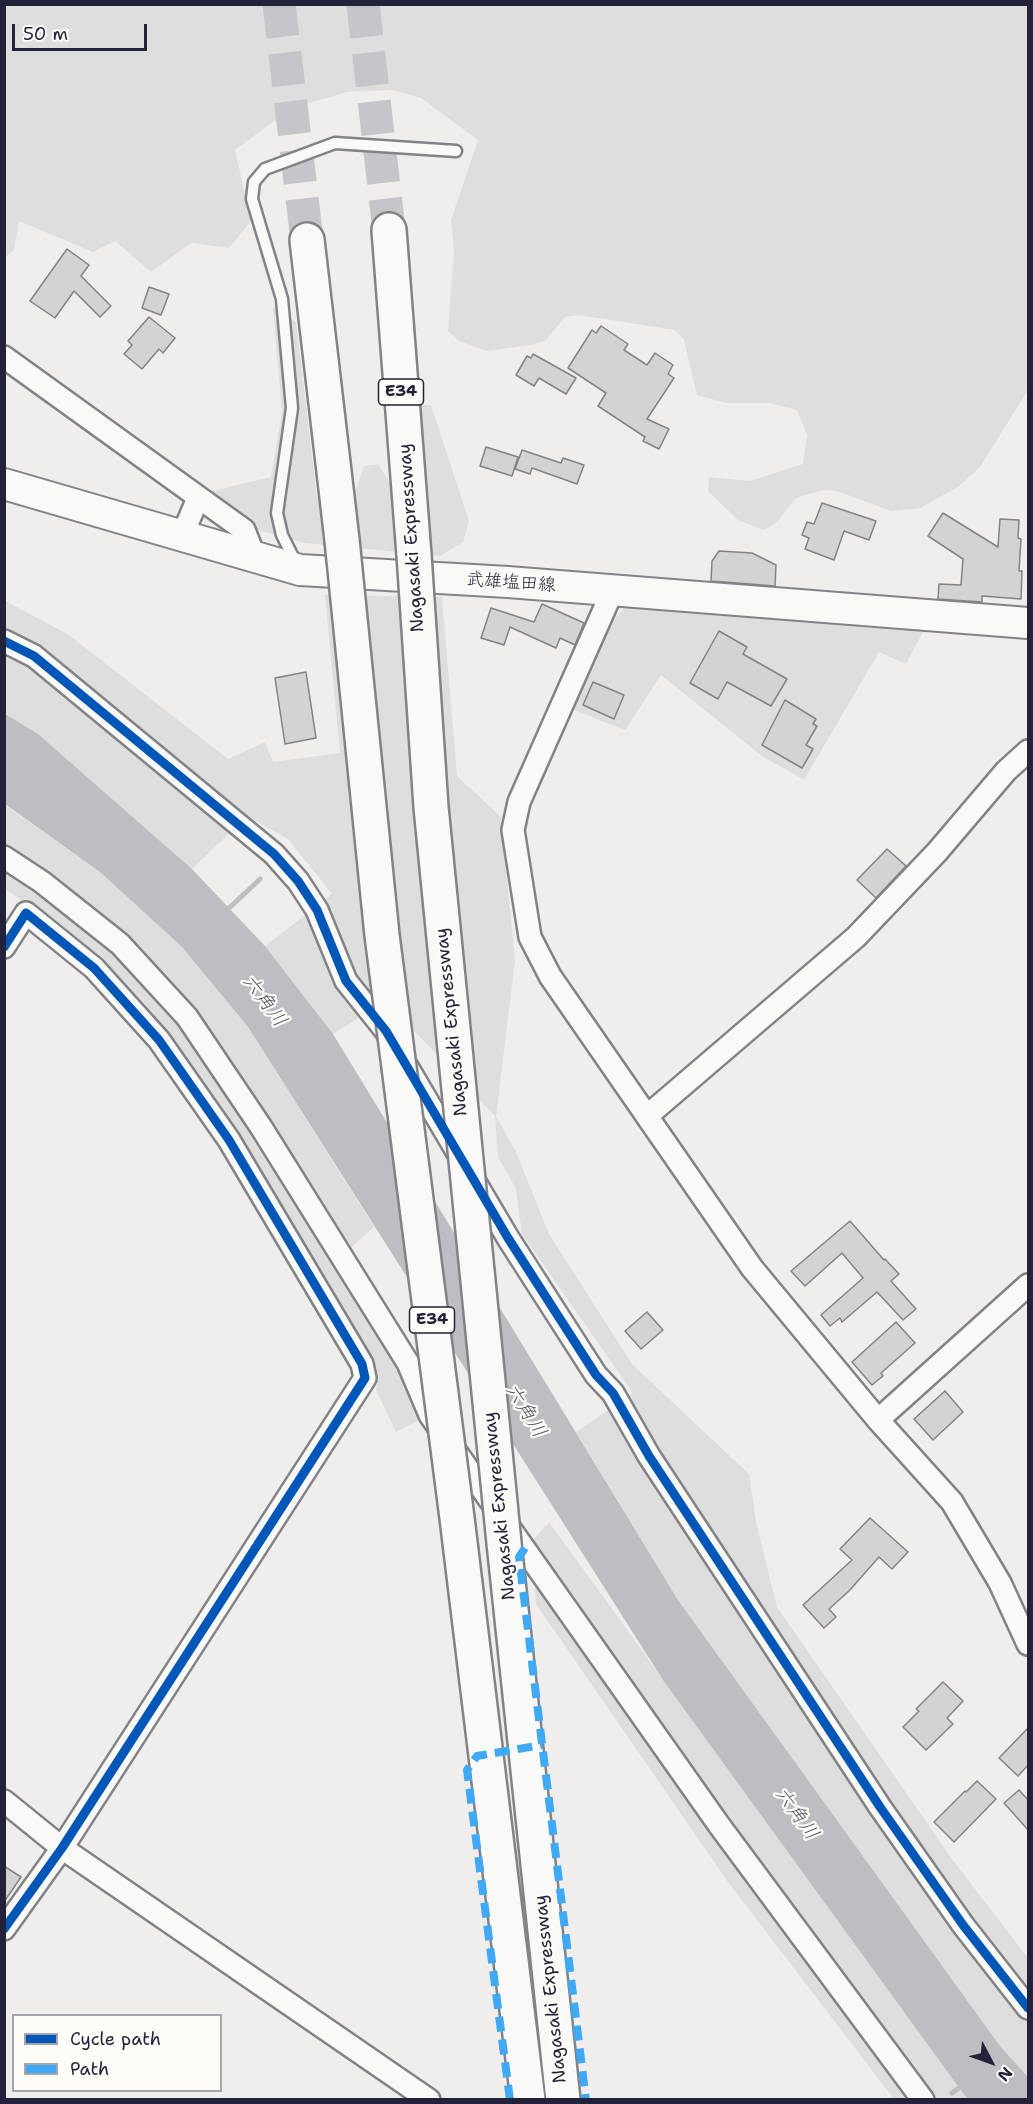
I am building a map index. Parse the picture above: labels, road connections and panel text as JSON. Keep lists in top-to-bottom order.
{
  "streets": {
    "highway": ["E34", "Nagasaki Expressway"],
    "main road": ["武雄塩田線"]
  },
  "water": ["六角川"],
  "legend": ["Cycle path", "Path"],
  "scale_bar": "50 m",
  "north": "bottom right"
}
